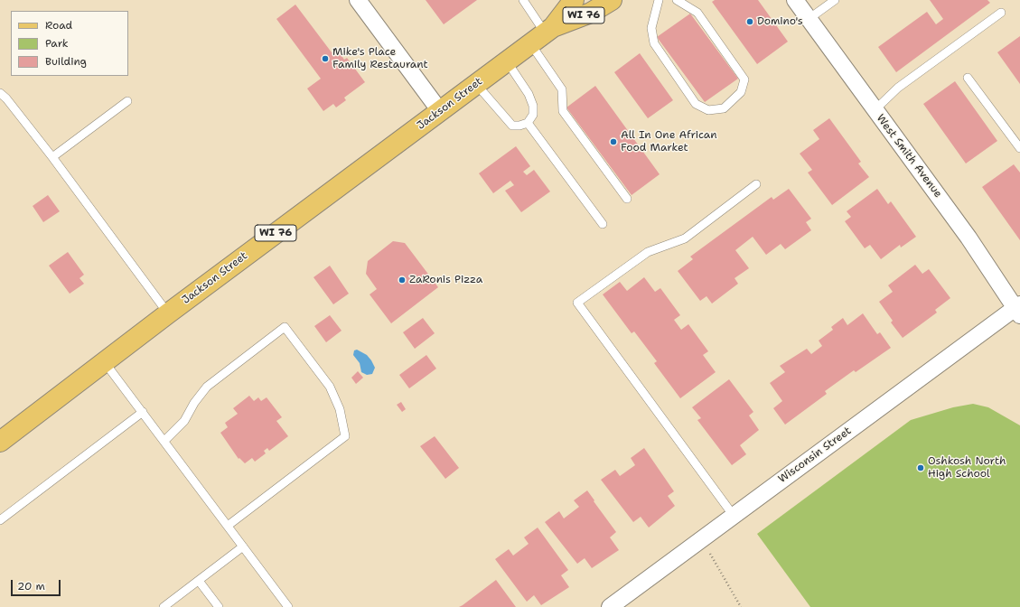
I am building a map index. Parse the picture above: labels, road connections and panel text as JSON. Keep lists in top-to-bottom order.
{
  "streets": {
    "main road": ["WI 76", "Jackson Street"],
    "street": ["West Smith Avenue", "Wisconsin Street"]
  },
  "crossings": [
    ["West Smith Avenue", "Wisconsin Street"]
  ],
  "places": [
    "Domino's",
    "Mike's Place Family Restaurant",
    "All In One African Food Market",
    "ZaRonis Pizza",
    "Oshkosh North High School"
  ],
  "legend": ["Road", "Park", "Building"],
  "scale_bar": "20 m"
}
